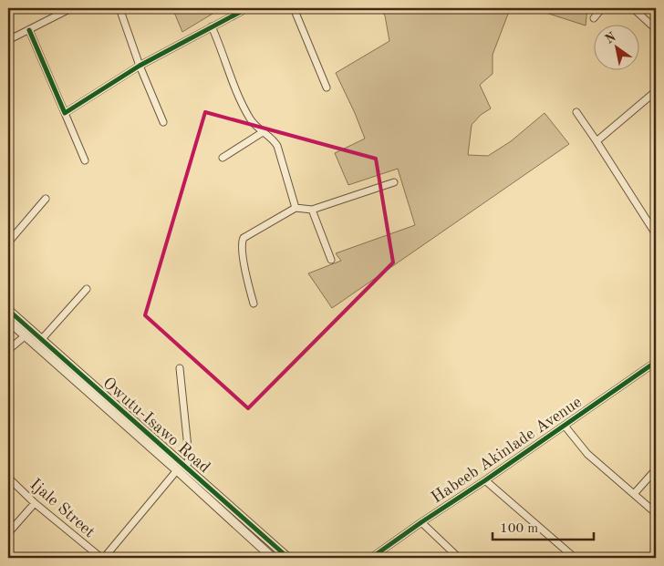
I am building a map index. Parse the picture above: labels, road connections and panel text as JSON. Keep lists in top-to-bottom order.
{
  "streets": {
    "street": ["Owutu-Isawo Road", "Habeeb Akinlade Avenue", "Ijale Street"]
  },
  "scale_bar": "100 m",
  "north": "top left"
}
